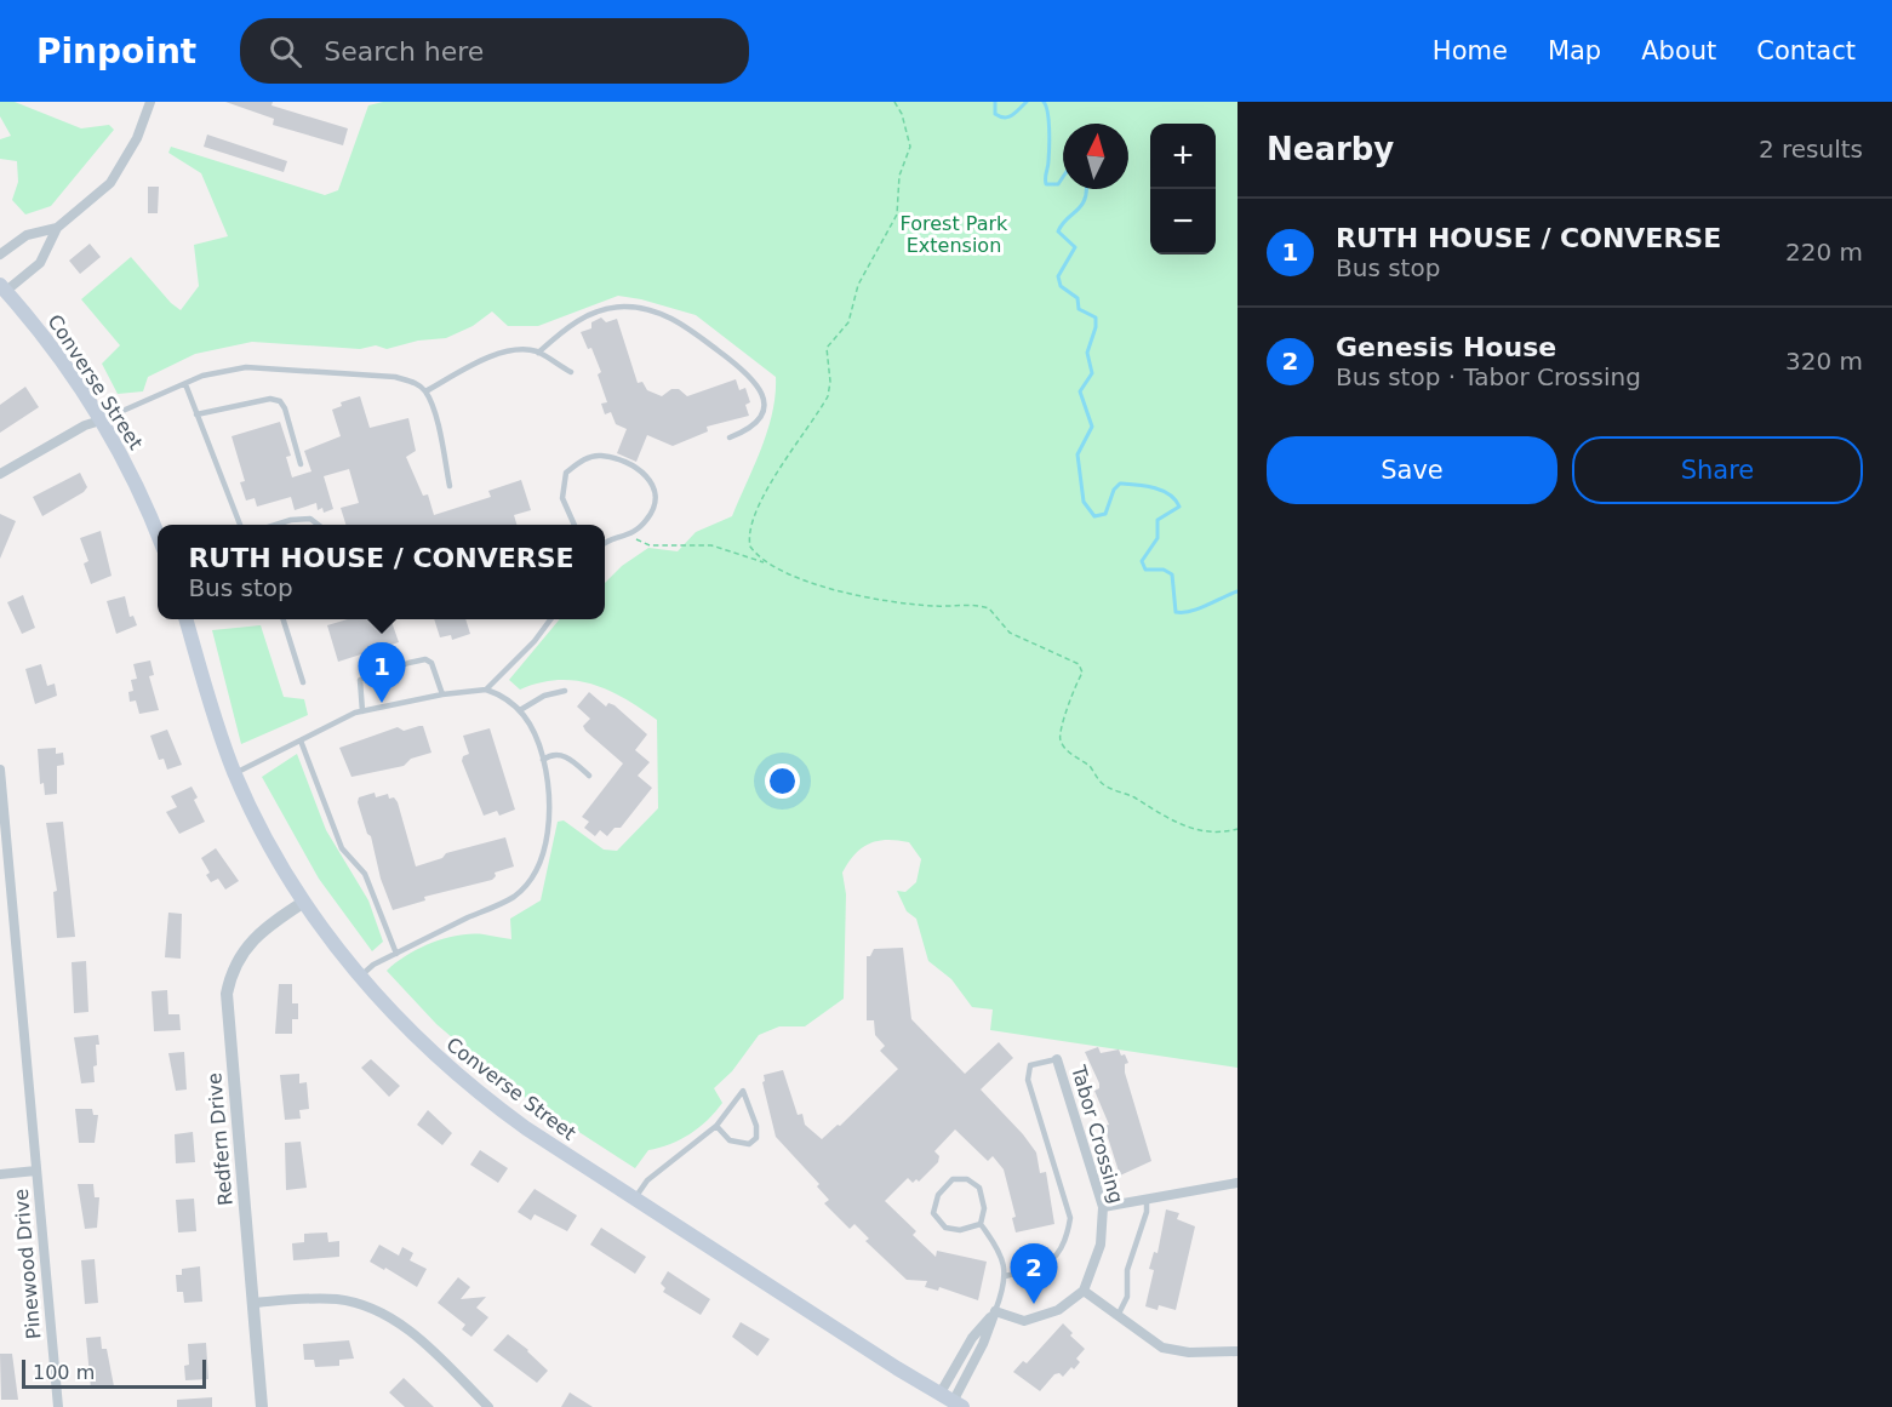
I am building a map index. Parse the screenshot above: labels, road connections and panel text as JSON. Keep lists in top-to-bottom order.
{
  "streets": {
    "main road": ["Converse Street"],
    "street": ["Tabor Crossing", "Redfern Drive", "Pinewood Drive"]
  },
  "crossings": [
    ["Converse Street", "Redfern Drive"]
  ],
  "parks": ["Forest Park Extension"],
  "scale_bar": "100 m",
  "north": "top",
  "page": {
    "header": "Pinpoint",
    "search": "Search here",
    "nav": [
      "Home",
      "Map",
      "About",
      "Contact"
    ],
    "heading": ["Nearby", "2 results"],
    "map_buttons": ["+", "−"],
    "list": [
      {
        "mark": "1",
        "name": "RUTH HOUSE / CONVERSE",
        "note": "Bus stop",
        "value": "220 m"
      },
      {
        "mark": "2",
        "name": "Genesis House",
        "note": "Bus stop · Tabor Crossing",
        "value": "320 m"
      }
    ],
    "buttons": ["Save", "Share"],
    "popup": ["RUTH HOUSE / CONVERSE", "Bus stop"],
    "pins": ["1", "2"],
    "scale": "100 m"
  }
}
